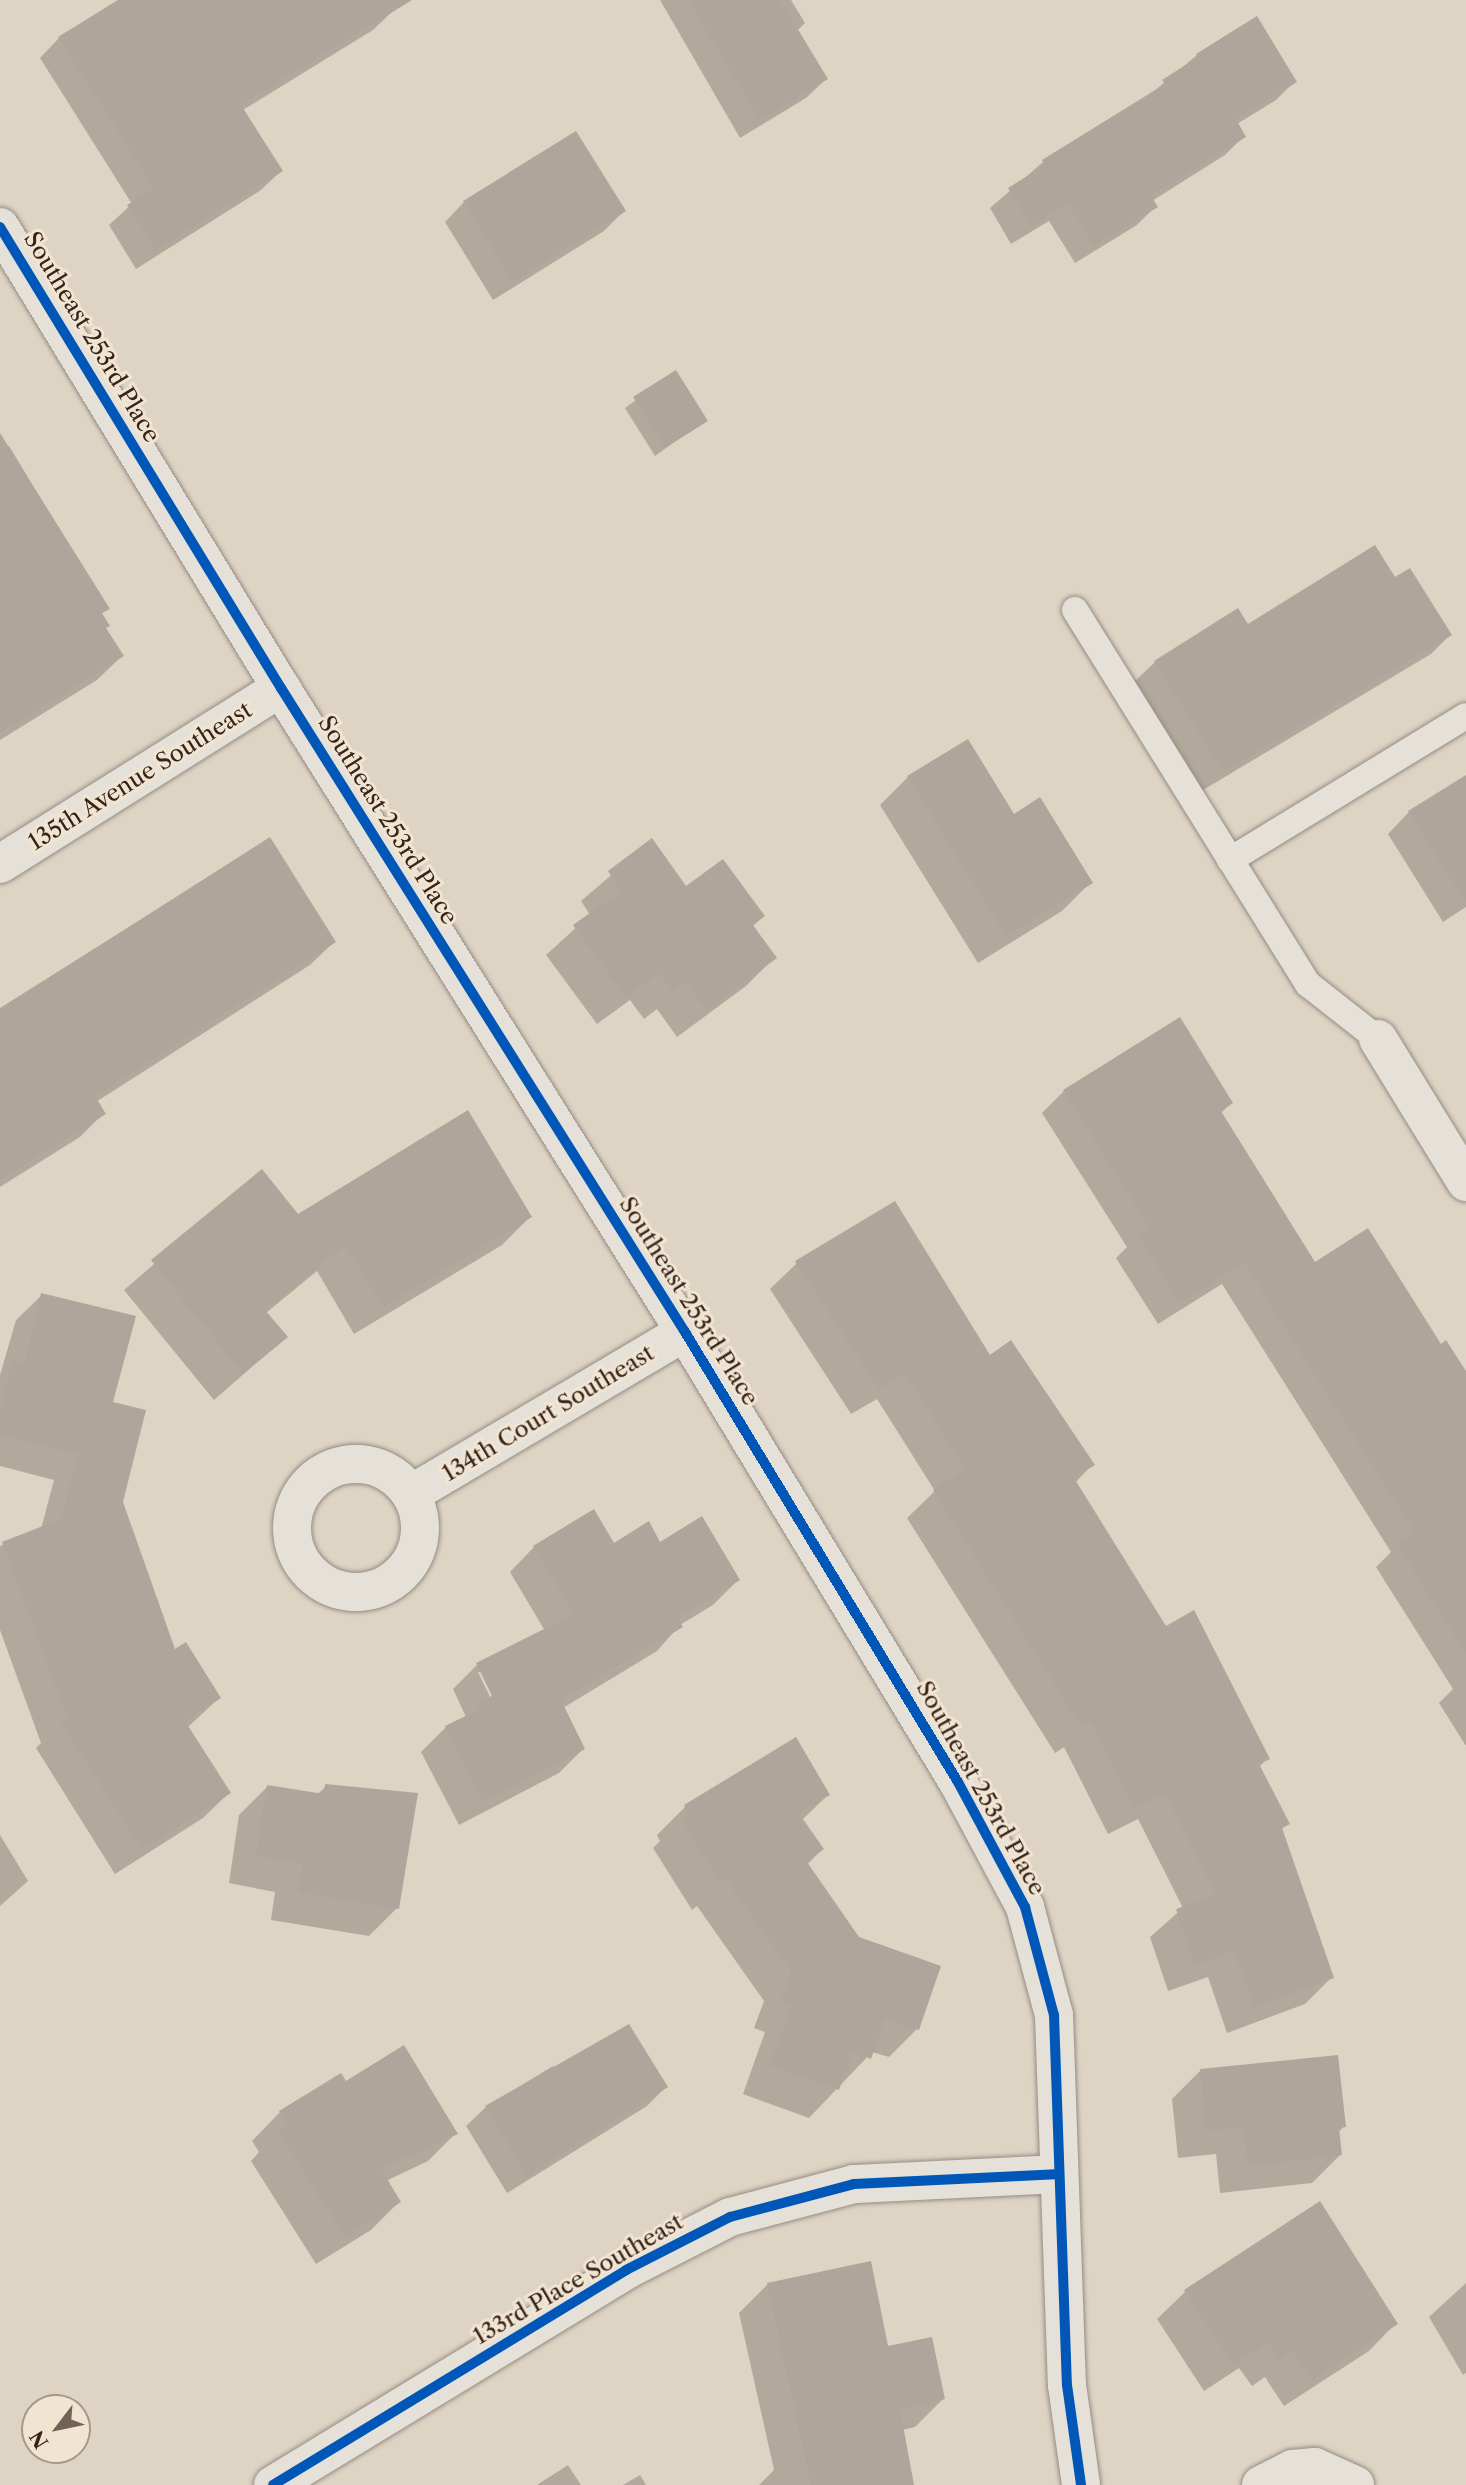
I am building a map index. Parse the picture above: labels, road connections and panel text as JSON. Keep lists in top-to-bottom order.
{
  "streets": {
    "street": [
      "Southeast 253rd Place",
      "135th Avenue Southeast",
      "134th Court Southeast",
      "133rd Place Southeast"
    ]
  },
  "crossings": [
    ["Southeast 253rd Place", "135th Avenue Southeast"],
    ["Southeast 253rd Place", "134th Court Southeast"],
    ["Southeast 253rd Place", "133rd Place Southeast"]
  ],
  "north": "bottom left"
}
